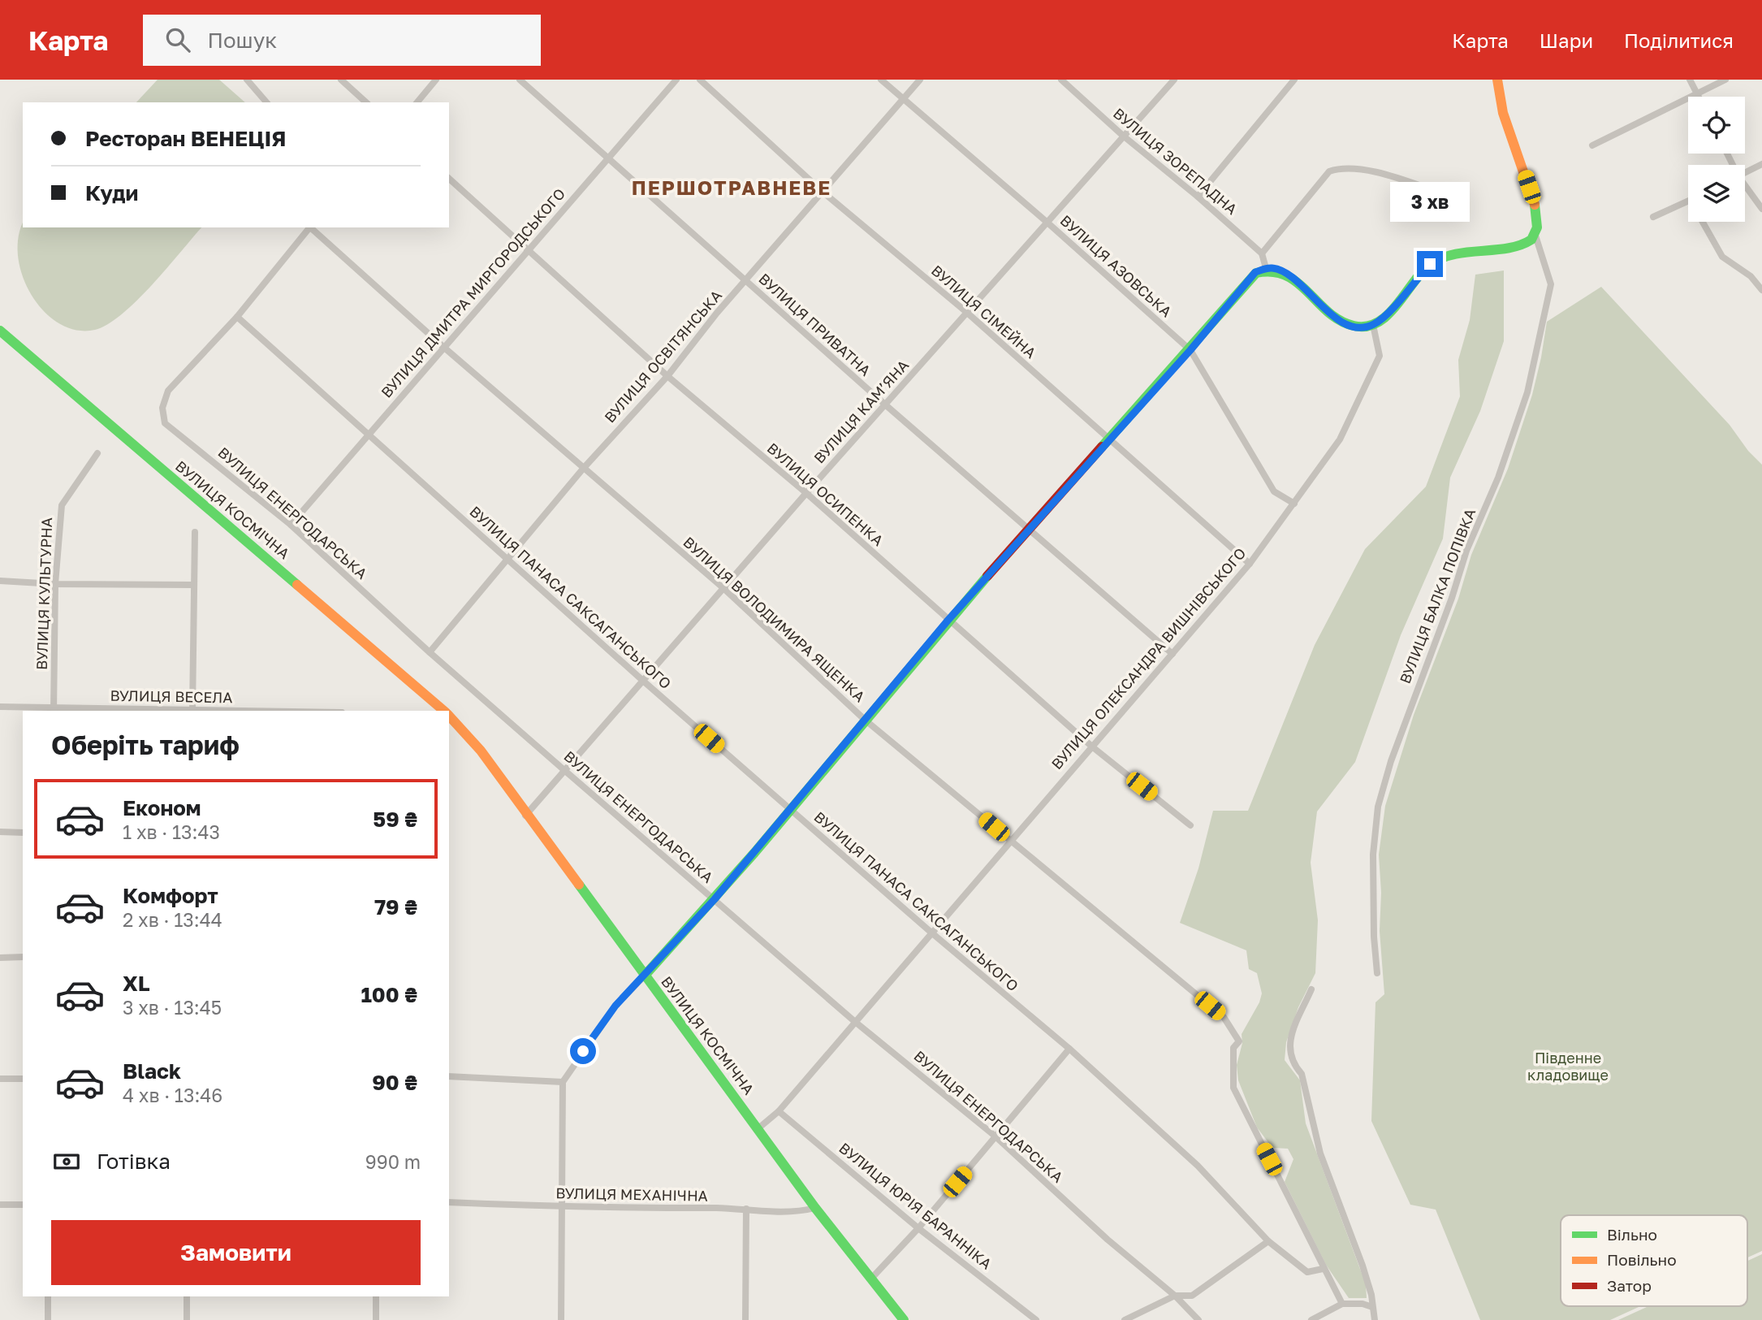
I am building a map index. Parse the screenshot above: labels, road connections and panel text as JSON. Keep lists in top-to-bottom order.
{
  "streets": {
    "street": [
      "ВУЛИЦЯ ЗОРЕПАДНА",
      "ВУЛИЦЯ АЗОВСЬКА",
      "ВУЛИЦЯ ДМИТРА МИРГОРОДСЬКОГО",
      "ВУЛИЦЯ СІМЕЙНА",
      "ВУЛИЦЯ ПРИВАТНА",
      "ВУЛИЦЯ ОСВІТЯНСЬКА",
      "ВУЛИЦЯ КАМ’ЯНА",
      "ВУЛИЦЯ ОСИПЕНКА",
      "ВУЛИЦЯ КОСМІЧНА",
      "ВУЛИЦЯ ЕНЕРГОДАРСЬКА",
      "ВУЛИЦЯ КУЛЬТУРНА",
      "ВУЛИЦЯ БАЛКА ПОПІВКА",
      "ВУЛИЦЯ ПАНАСА САКСАГАНСЬКОГО",
      "ВУЛИЦЯ ВОЛОДИМИРА ЯЩЕНКА",
      "ВУЛИЦЯ ОЛЕКСАНДРА ВИШНІВСЬКОГО",
      "ВУЛИЦЯ ВЕСЕЛА",
      "ВУЛИЦЯ МЕХАНІЧНА",
      "ВУЛИЦЯ ЮРІЯ БАРАННІКА"
    ]
  },
  "crossings": [
    ["ВУЛИЦЯ ЗОРЕПАДНА", "ВУЛИЦЯ КАМ’ЯНА"],
    ["ВУЛИЦЯ АЗОВСЬКА", "ВУЛИЦЯ ОСВІТЯНСЬКА"],
    ["ВУЛИЦЯ АЗОВСЬКА", "ВУЛИЦЯ КАМ’ЯНА"],
    ["ВУЛИЦЯ АЗОВСЬКА", "ВУЛИЦЯ ОЛЕКСАНДРА ВИШНІВСЬКОГО"],
    ["ВУЛИЦЯ ДМИТРА МИРГОРОДСЬКОГО", "ВУЛИЦЯ ПРИВАТНА"],
    ["ВУЛИЦЯ ДМИТРА МИРГОРОДСЬКОГО", "ВУЛИЦЯ ОСИПЕНКА"],
    ["ВУЛИЦЯ ДМИТРА МИРГОРОДСЬКОГО", "ВУЛИЦЯ ЕНЕРГОДАРСЬКА"],
    ["ВУЛИЦЯ ДМИТРА МИРГОРОДСЬКОГО", "ВУЛИЦЯ ПАНАСА САКСАГАНСЬКОГО"],
    ["ВУЛИЦЯ ДМИТРА МИРГОРОДСЬКОГО", "ВУЛИЦЯ ВОЛОДИМИРА ЯЩЕНКА"],
    ["ВУЛИЦЯ СІМЕЙНА", "ВУЛИЦЯ ОСВІТЯНСЬКА"],
    ["ВУЛИЦЯ СІМЕЙНА", "ВУЛИЦЯ КАМ’ЯНА"],
    ["ВУЛИЦЯ СІМЕЙНА", "ВУЛИЦЯ ОЛЕКСАНДРА ВИШНІВСЬКОГО"],
    ["ВУЛИЦЯ ПРИВАТНА", "ВУЛИЦЯ ОСВІТЯНСЬКА"],
    ["ВУЛИЦЯ ПРИВАТНА", "ВУЛИЦЯ КАМ’ЯНА"],
    ["ВУЛИЦЯ ПРИВАТНА", "ВУЛИЦЯ ОЛЕКСАНДРА ВИШНІВСЬКОГО"],
    ["ВУЛИЦЯ ОСВІТЯНСЬКА", "ВУЛИЦЯ ОСИПЕНКА"],
    ["ВУЛИЦЯ ОСВІТЯНСЬКА", "ВУЛИЦЯ ЕНЕРГОДАРСЬКА"],
    ["ВУЛИЦЯ ОСВІТЯНСЬКА", "ВУЛИЦЯ ПАНАСА САКСАГАНСЬКОГО"],
    ["ВУЛИЦЯ ОСВІТЯНСЬКА", "ВУЛИЦЯ ВОЛОДИМИРА ЯЩЕНКА"],
    ["ВУЛИЦЯ КАМ’ЯНА", "ВУЛИЦЯ ОСИПЕНКА"],
    ["ВУЛИЦЯ КАМ’ЯНА", "ВУЛИЦЯ КОСМІЧНА"],
    ["ВУЛИЦЯ КАМ’ЯНА", "ВУЛИЦЯ ЕНЕРГОДАРСЬКА"],
    ["ВУЛИЦЯ КАМ’ЯНА", "ВУЛИЦЯ ПАНАСА САКСАГАНСЬКОГО"],
    ["ВУЛИЦЯ КАМ’ЯНА", "ВУЛИЦЯ ВОЛОДИМИРА ЯЩЕНКА"],
    ["ВУЛИЦЯ ОСИПЕНКА", "ВУЛИЦЯ ОЛЕКСАНДРА ВИШНІВСЬКОГО"],
    ["ВУЛИЦЯ КОСМІЧНА", "ВУЛИЦЯ ОЛЕКСАНДРА ВИШНІВСЬКОГО"],
    ["ВУЛИЦЯ КОСМІЧНА", "ВУЛИЦЯ МЕХАНІЧНА"],
    ["ВУЛИЦЯ ЕНЕРГОДАРСЬКА", "ВУЛИЦЯ ПАНАСА САКСАГАНСЬКОГО"],
    ["ВУЛИЦЯ ЕНЕРГОДАРСЬКА", "ВУЛИЦЯ ОЛЕКСАНДРА ВИШНІВСЬКОГО"],
    ["ВУЛИЦЯ КУЛЬТУРНА", "ВУЛИЦЯ ВЕСЕЛА"],
    ["ВУЛИЦЯ ПАНАСА САКСАГАНСЬКОГО", "ВУЛИЦЯ ВОЛОДИМИРА ЯЩЕНКА"],
    ["ВУЛИЦЯ ПАНАСА САКСАГАНСЬКОГО", "ВУЛИЦЯ ОЛЕКСАНДРА ВИШНІВСЬКОГО"],
    ["ВУЛИЦЯ ВОЛОДИМИРА ЯЩЕНКА", "ВУЛИЦЯ ОЛЕКСАНДРА ВИШНІВСЬКОГО"],
    ["ВУЛИЦЯ ОЛЕКСАНДРА ВИШНІВСЬКОГО", "ВУЛИЦЯ ЮРІЯ БАРАННІКА"]
  ],
  "districts": ["ПЕРШОТРАВНЕВЕ"],
  "parks": ["Південне кладовище"],
  "legend": ["Вільно", "Повільно", "Затор"],
  "page": {
    "header": "Карта",
    "search": "Пошук",
    "nav": ["Карта", "Шари", "Поділитися"],
    "banner": ["Ресторан ВЕНЕЦІЯ", "Куди"],
    "bubble": "3 хв",
    "heading": "Оберіть тариф",
    "list": [
      {
        "name": "Економ",
        "note": "1 хв · 13:43",
        "value": "59 ₴"
      },
      {
        "name": "Комфорт",
        "note": "2 хв · 13:44",
        "value": "79 ₴"
      },
      {
        "name": "XL",
        "note": "3 хв · 13:45",
        "value": "100 ₴"
      },
      {
        "name": "Black",
        "note": "4 хв · 13:46",
        "value": "90 ₴"
      }
    ],
    "pay": ["Готівка", "990 m"],
    "buttons": "Замовити"
  }
}
